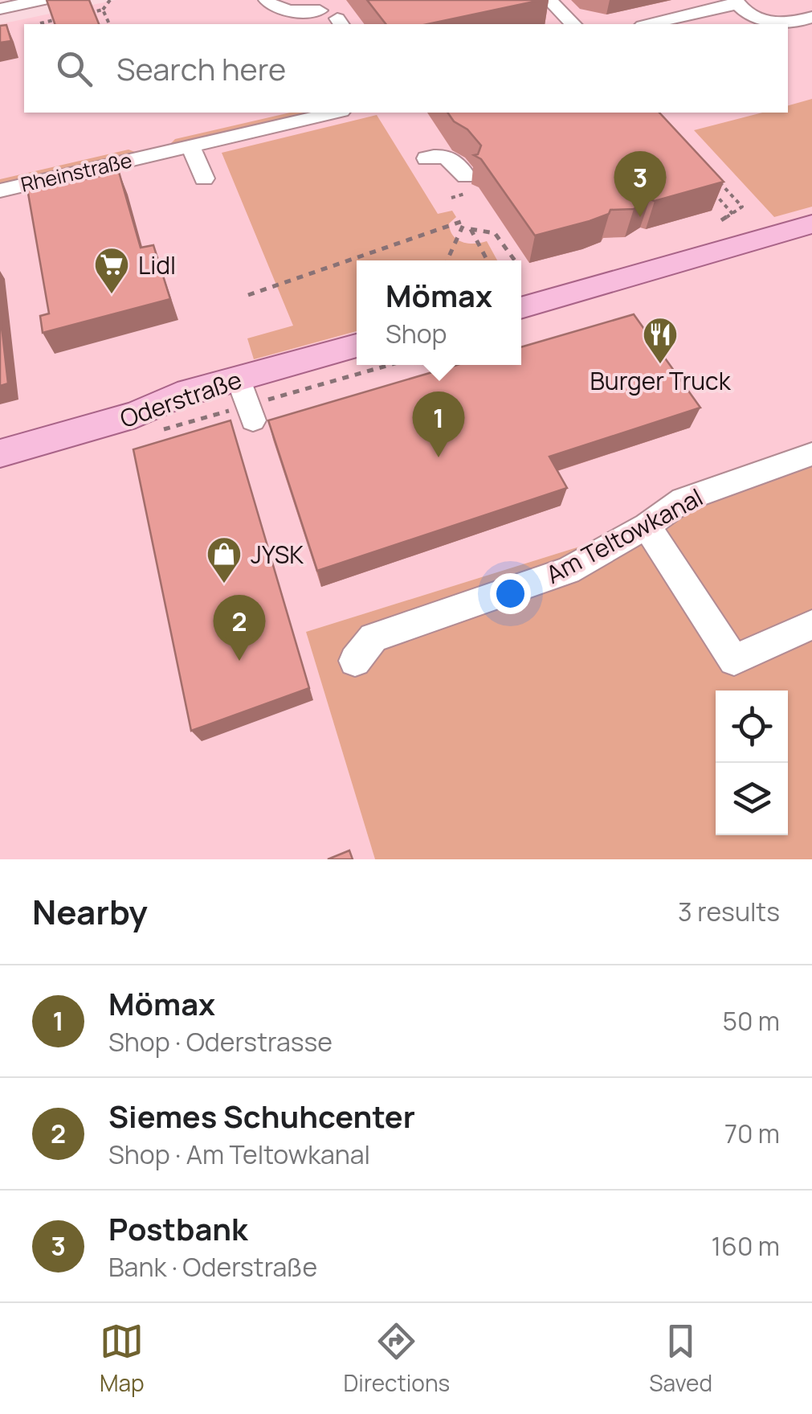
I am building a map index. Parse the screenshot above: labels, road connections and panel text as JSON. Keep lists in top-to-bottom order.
{
  "streets": {
    "main road": ["Oderstraße"],
    "street": ["Rheinstraße", "Am Teltowkanal"]
  },
  "places": {
    "supermarket": ["Lidl"],
    "restaurant": ["Burger Truck"],
    "shop": ["JYSK"]
  },
  "page": {
    "search": "Search here",
    "pins": ["3", "1", "2"],
    "popup": ["Mömax", "Shop"],
    "heading": ["Nearby", "3 results"],
    "list": [
      {
        "mark": "1",
        "name": "Mömax",
        "note": "Shop · Oderstrasse",
        "value": "50 m"
      },
      {
        "mark": "2",
        "name": "Siemes Schuhcenter",
        "note": "Shop · Am Teltowkanal",
        "value": "70 m"
      },
      {
        "mark": "3",
        "name": "Postbank",
        "note": "Bank · Oderstraße",
        "value": "160 m"
      }
    ],
    "nav": ["Map", "Directions", "Saved"]
  }
}
